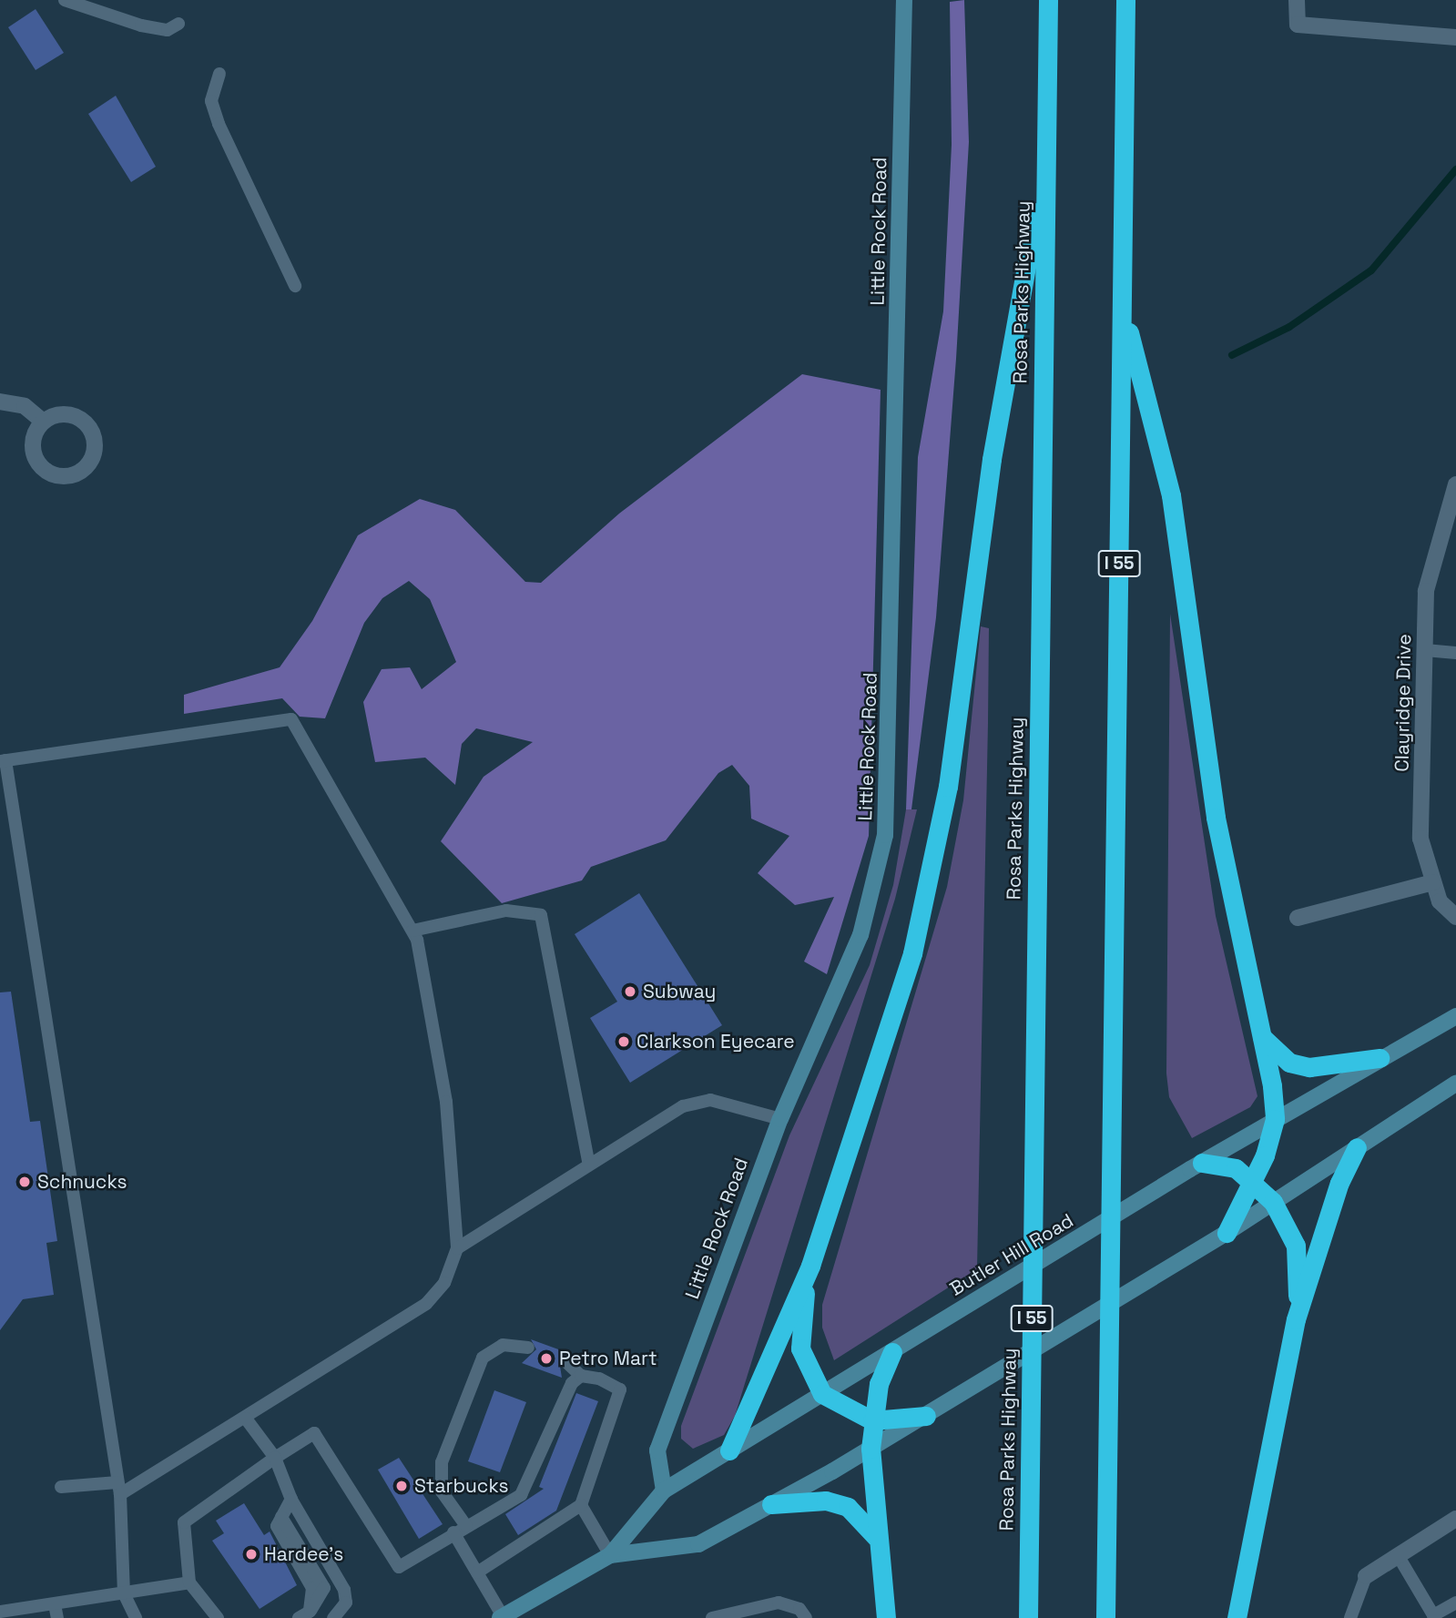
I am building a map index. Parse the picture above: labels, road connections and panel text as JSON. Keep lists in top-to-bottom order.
{
  "streets": {
    "highway": ["Rosa Parks Highway", "I 55"],
    "street": ["Little Rock Road", "Clayridge Drive", "Butler Hill Road"]
  },
  "crossings": [
    ["Little Rock Road", "Butler Hill Road"]
  ],
  "places": [
    "Subway",
    "Clarkson Eyecare",
    "Schnucks",
    "Petro Mart",
    "Starbucks",
    "Hardee's"
  ]
}
